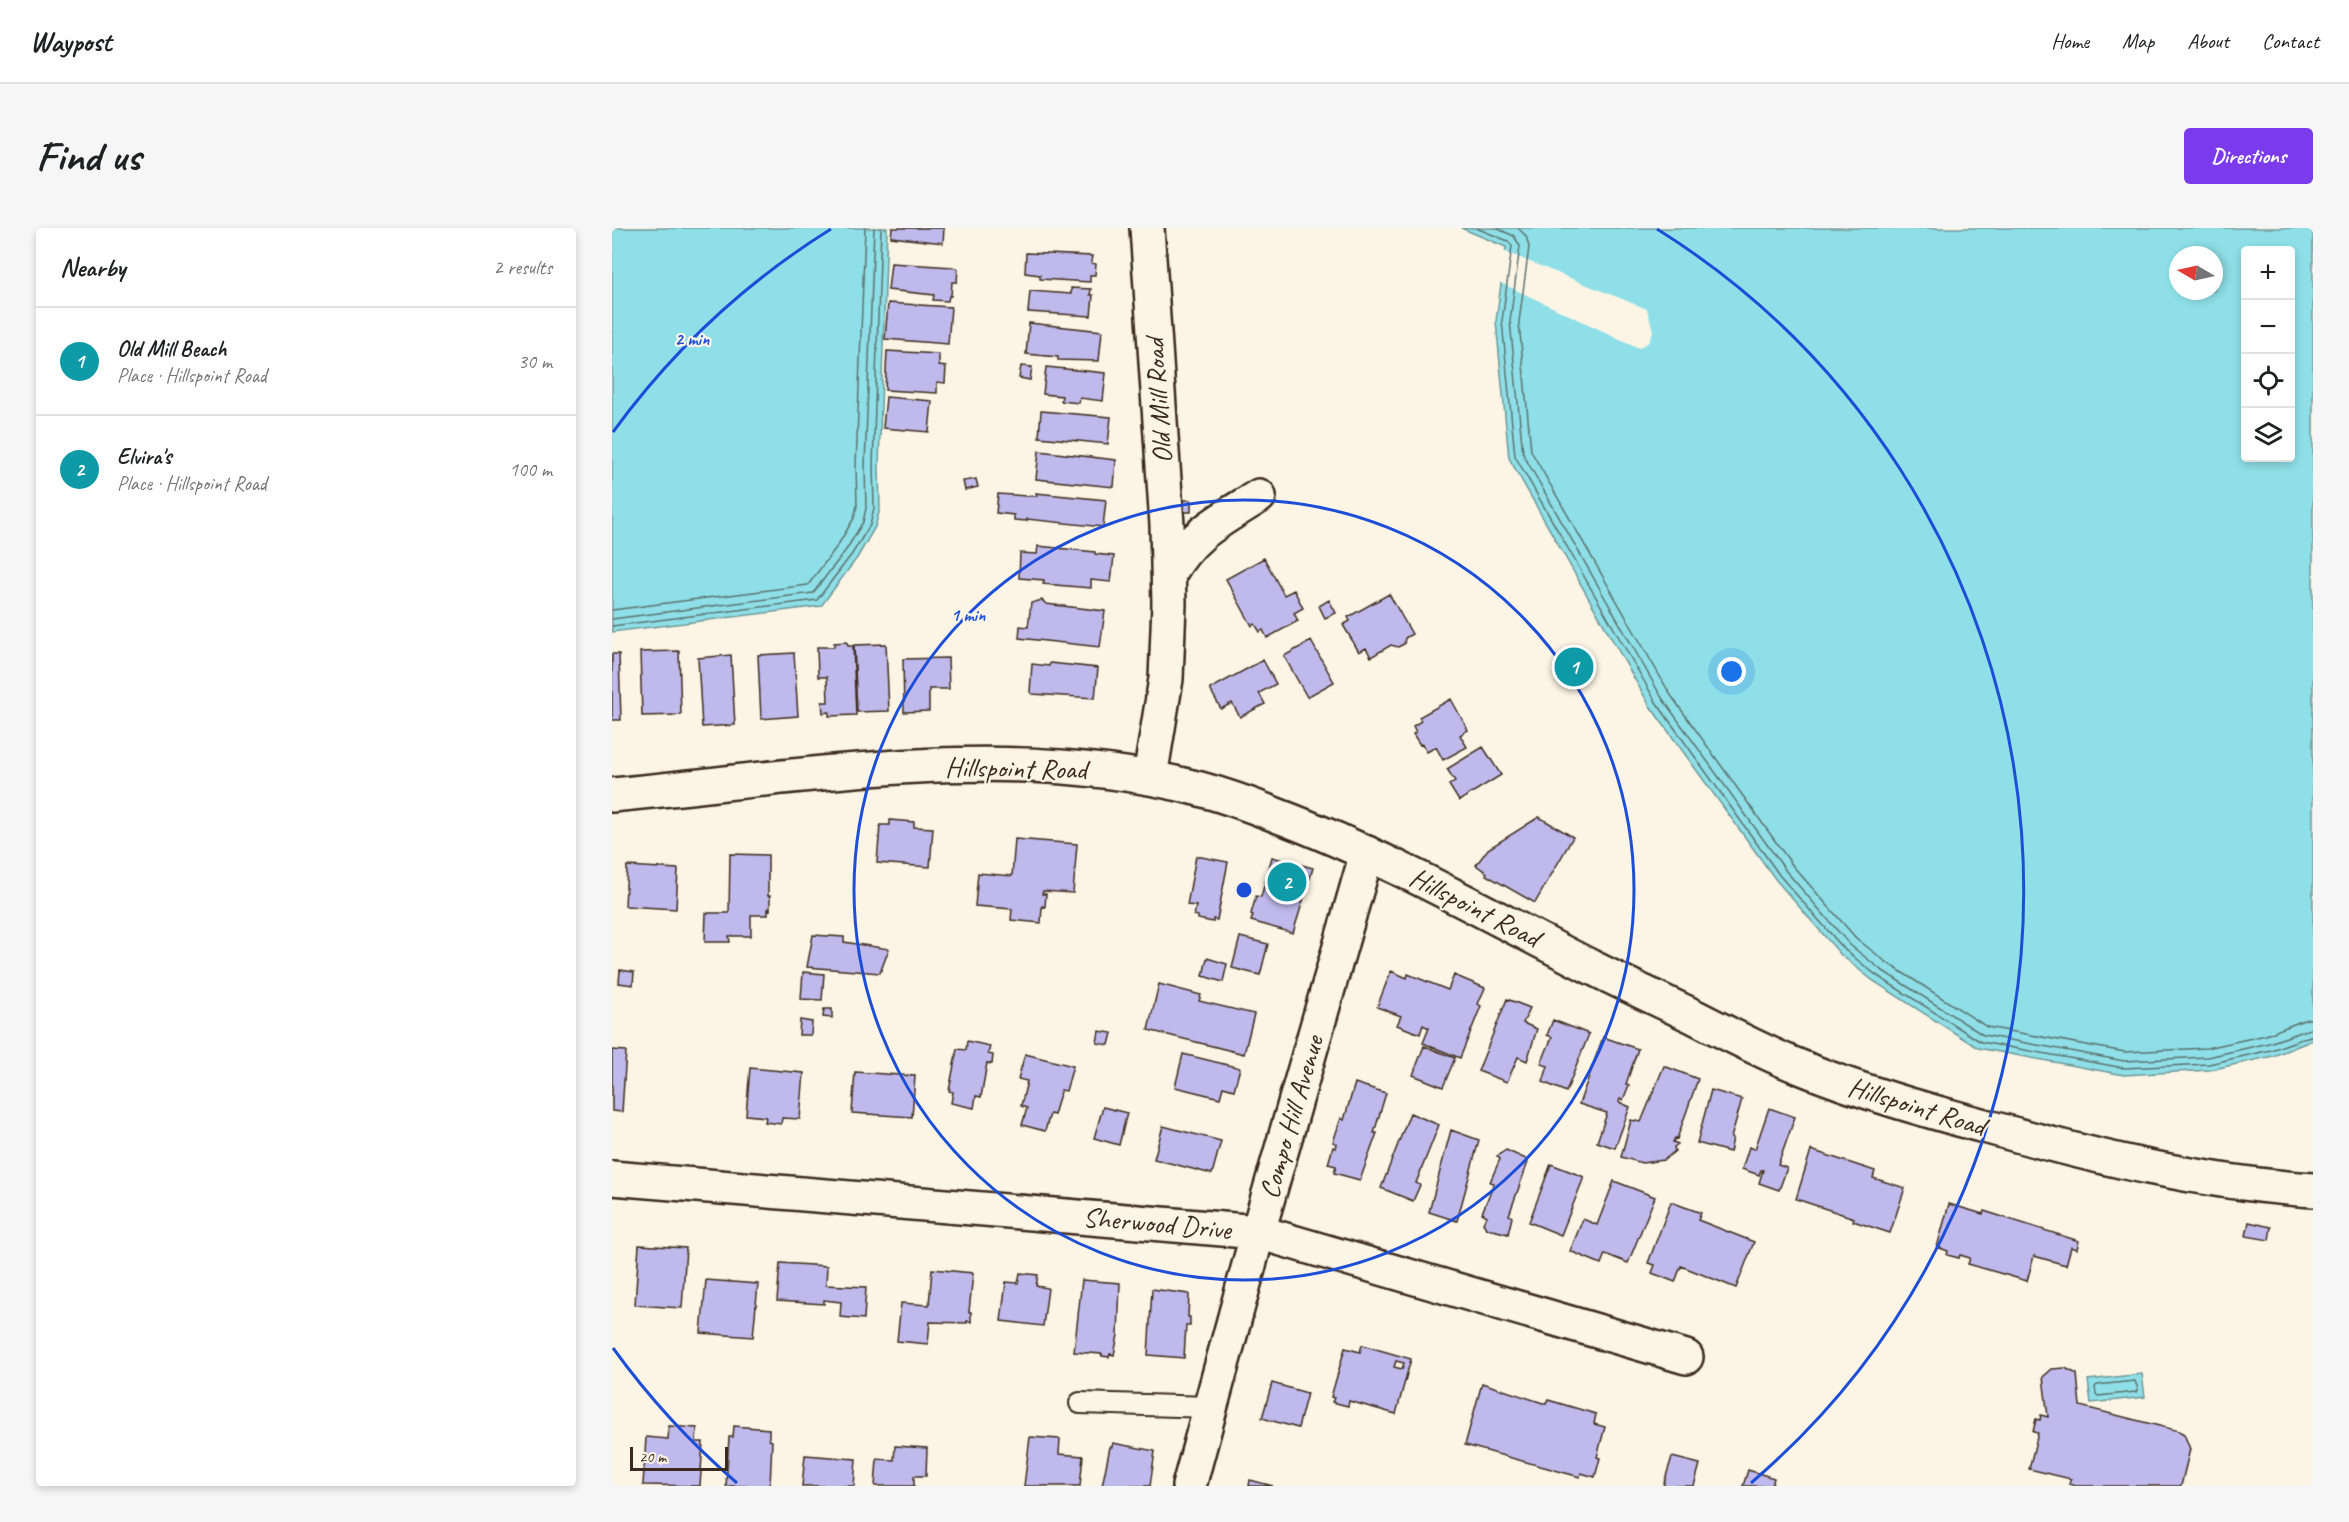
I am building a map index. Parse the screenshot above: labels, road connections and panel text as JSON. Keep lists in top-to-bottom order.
{
  "streets": {
    "street": [
      "Old Mill Road",
      "Hillspoint Road",
      "Compo Hill Avenue",
      "Sherwood Drive"
    ]
  },
  "crossings": [
    ["Old Mill Road", "Hillspoint Road"],
    ["Hillspoint Road", "Compo Hill Avenue"],
    ["Compo Hill Avenue", "Sherwood Drive"]
  ],
  "scale_bar": "20 m",
  "north": "left",
  "page": {
    "header": "Waypost",
    "nav": [
      "Home",
      "Map",
      "About",
      "Contact"
    ],
    "buttons": "Directions",
    "title": "Find us",
    "heading": ["Nearby", "2 results"],
    "map_buttons": ["+", "−"],
    "list": [
      {
        "mark": "1",
        "name": "Old Mill Beach",
        "note": "Place · Hillspoint Road",
        "value": "30 m"
      },
      {
        "mark": "2",
        "name": "Elvira's",
        "note": "Place · Hillspoint Road",
        "value": "100 m"
      }
    ],
    "pins": ["1", "2"],
    "scale": "20 m"
  },
  "rings": ["2 min", "1 min"]
}
